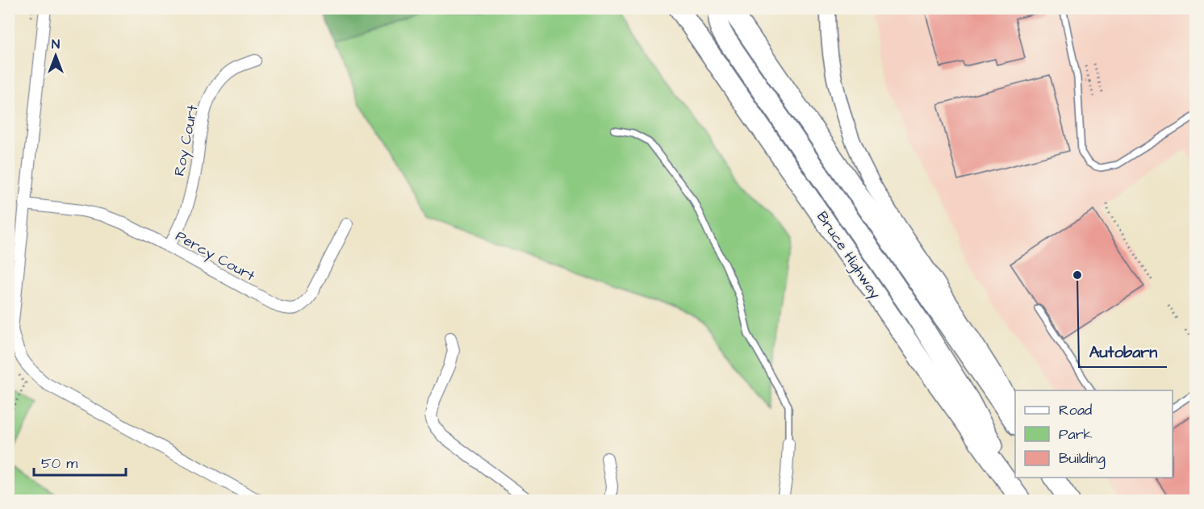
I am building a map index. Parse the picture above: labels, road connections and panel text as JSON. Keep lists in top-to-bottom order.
{
  "streets": {
    "highway": ["Bruce Highway"],
    "street": ["Roy Court", "Percy Court"]
  },
  "crossings": [
    ["Roy Court", "Percy Court"]
  ],
  "places": ["Autobarn"],
  "legend": ["Road", "Park", "Building"],
  "scale_bar": "50 m",
  "north": "top"
}
